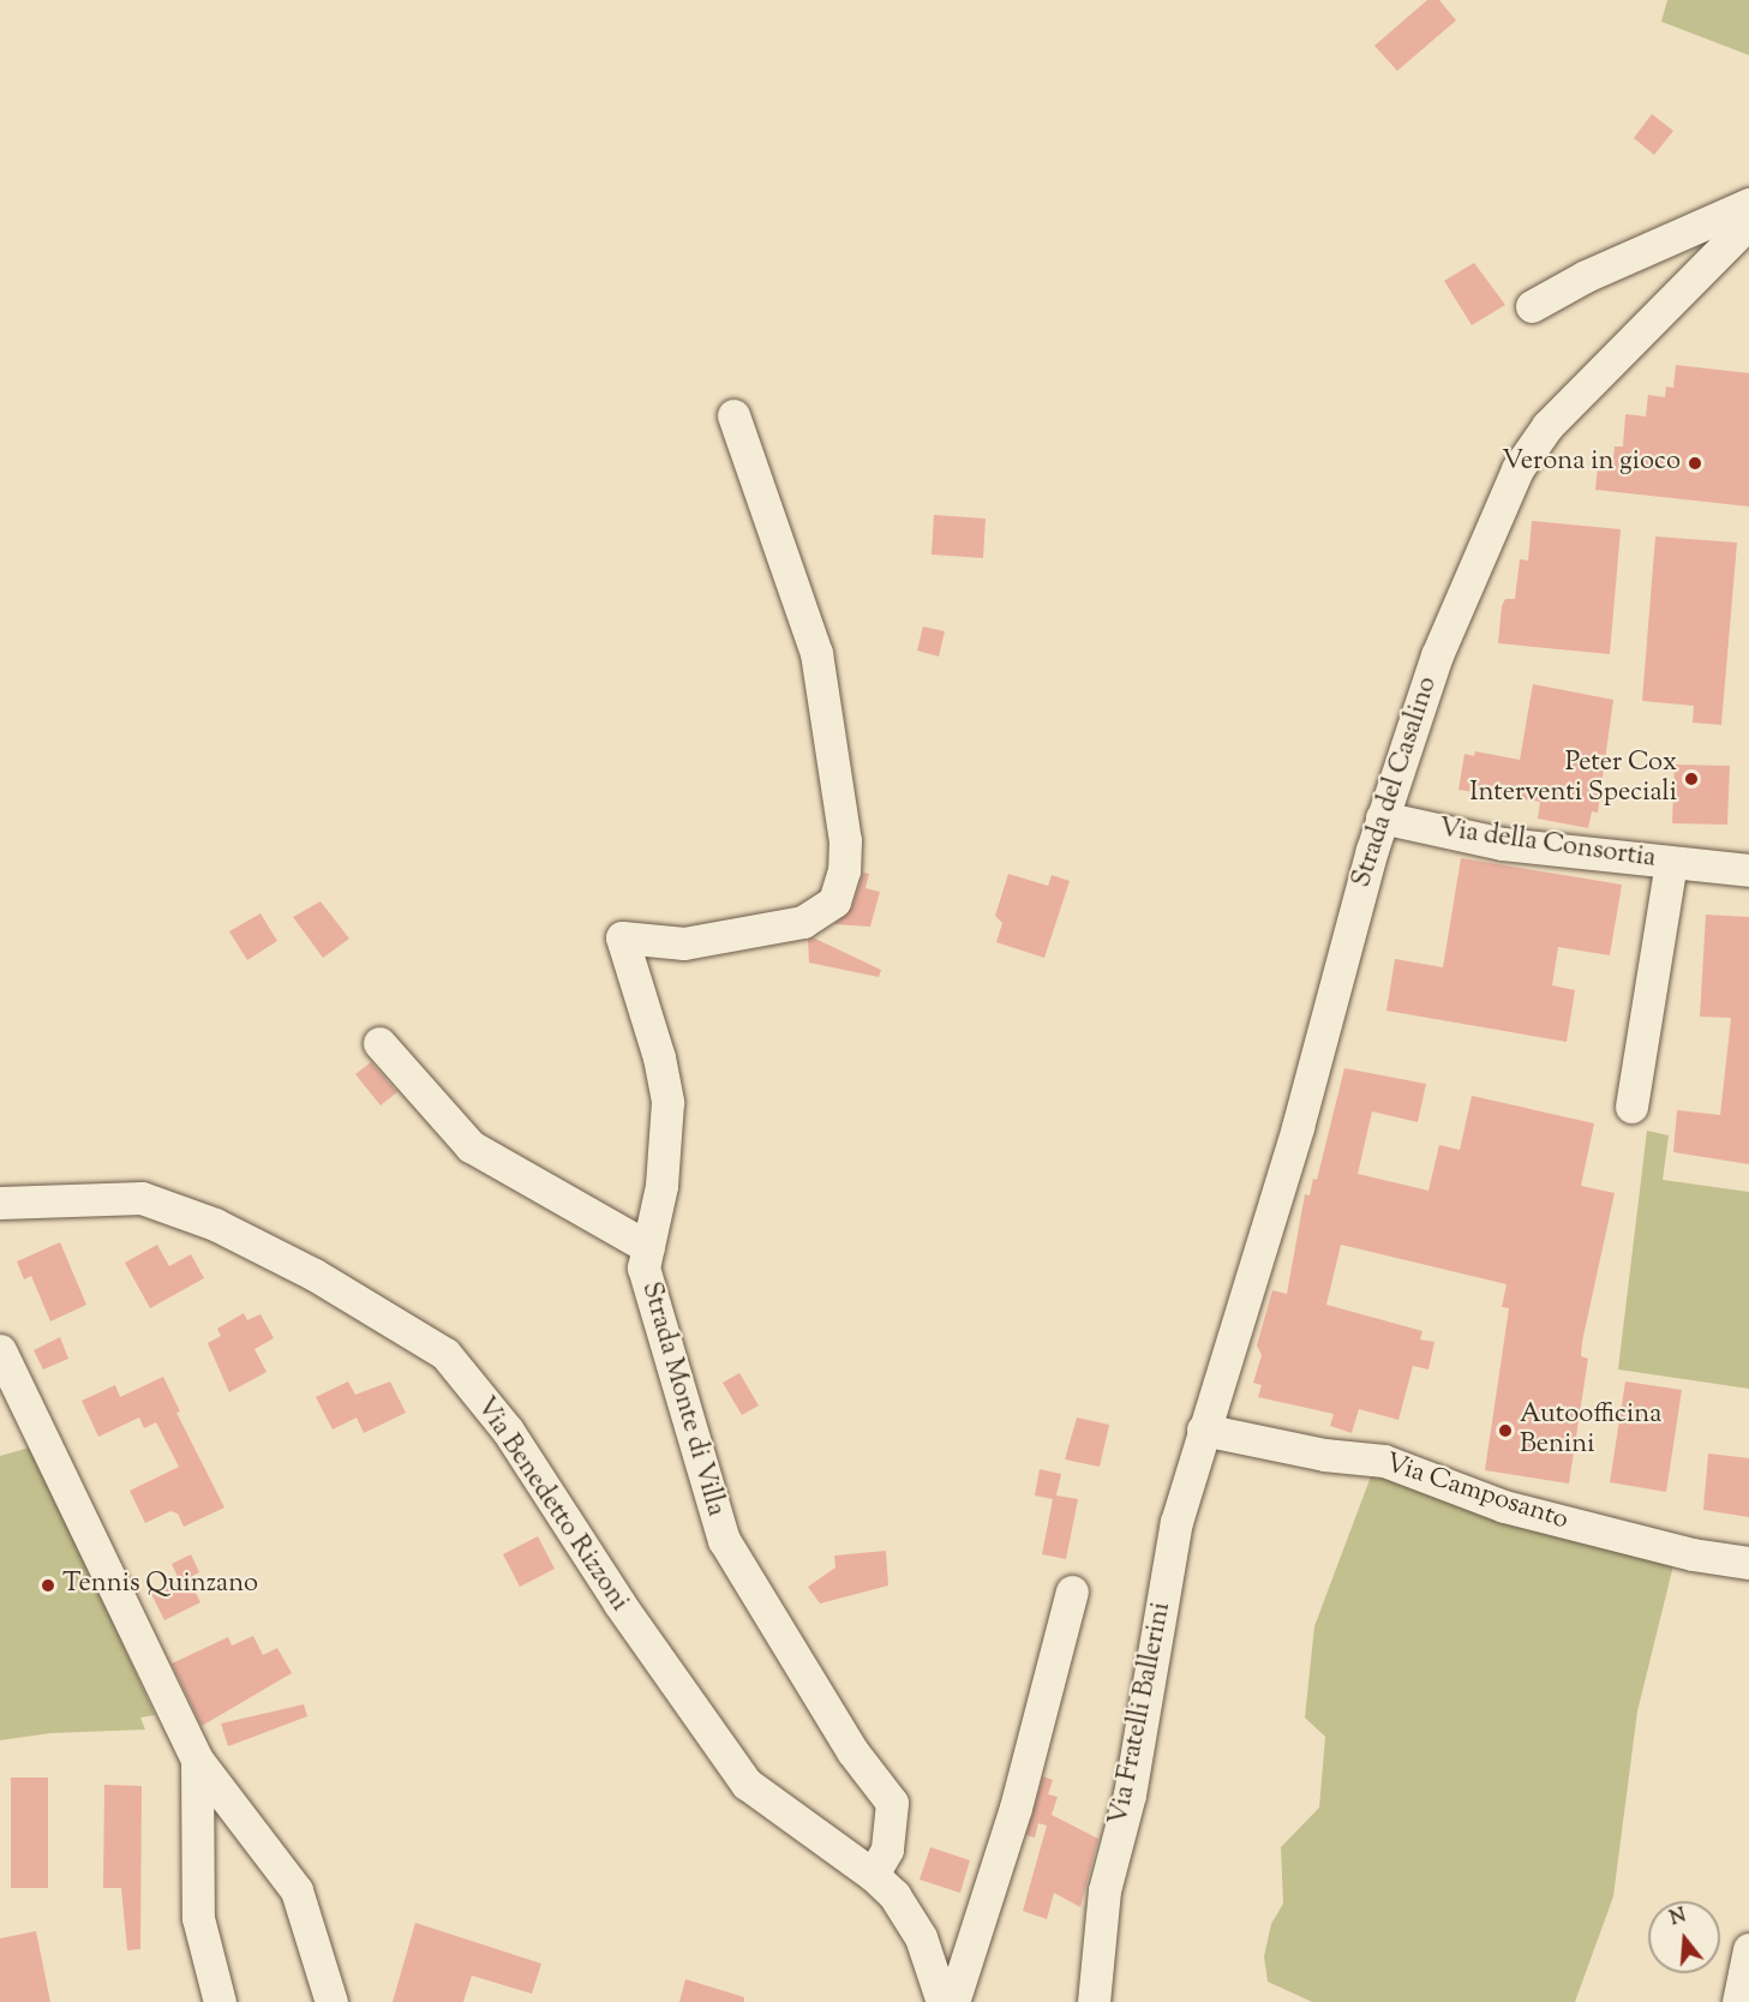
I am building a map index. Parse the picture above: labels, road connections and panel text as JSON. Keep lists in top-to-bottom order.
{
  "streets": {
    "street": [
      "Strada del Casalino",
      "Via della Consortia",
      "Strada Monte di Villa",
      "Via Camposanto",
      "Via Benedetto Rizzoni",
      "Via Fratelli Ballerini"
    ]
  },
  "crossings": [
    ["Strada del Casalino", "Via della Consortia"],
    ["Strada del Casalino", "Via Camposanto"],
    ["Strada del Casalino", "Via Fratelli Ballerini"],
    ["Strada Monte di Villa", "Via Benedetto Rizzoni"],
    ["Via Camposanto", "Via Fratelli Ballerini"]
  ],
  "places": [
    "Verona in gioco",
    "Peter Cox Interventi Speciali",
    "Autoofficina Benini",
    "Tennis Quinzano"
  ],
  "north": "top"
}
